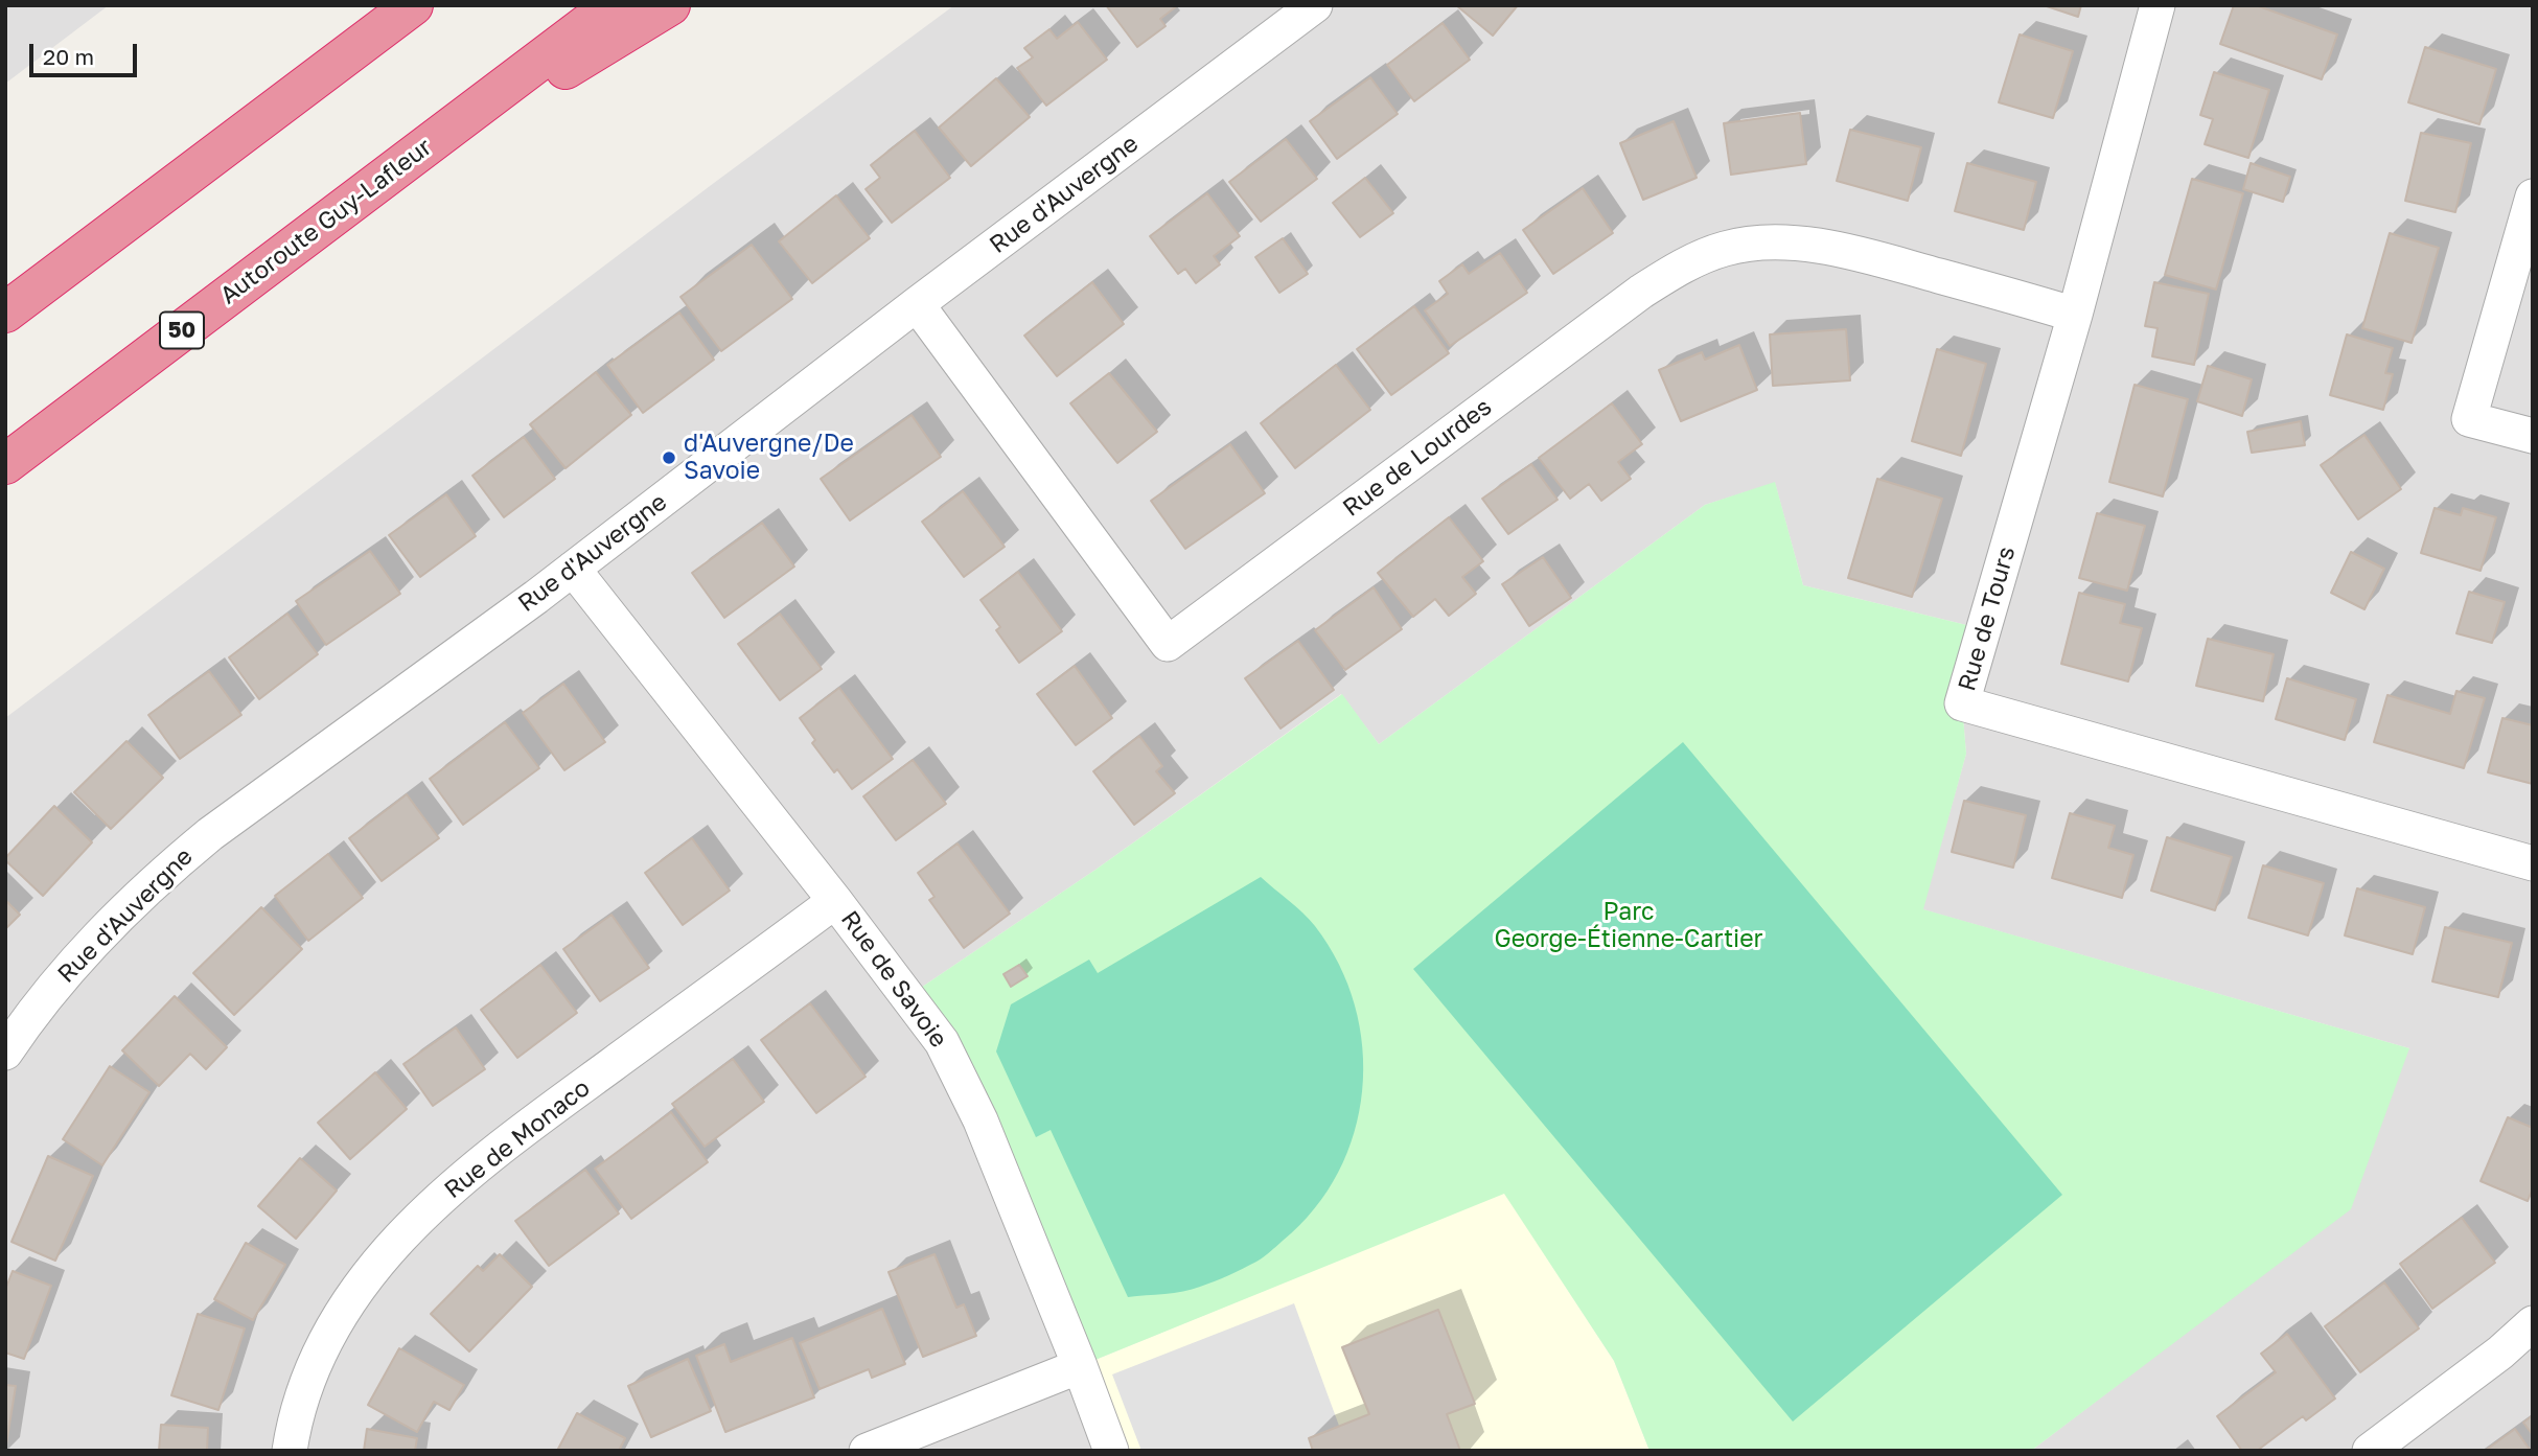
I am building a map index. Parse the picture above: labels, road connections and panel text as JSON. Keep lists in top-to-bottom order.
{
  "streets": {
    "highway": ["Autoroute Guy-Lafleur", "50"],
    "street": [
      "Rue d'Auvergne",
      "Rue de Lourdes",
      "Rue de Tours",
      "Rue de Savoie",
      "Rue de Monaco"
    ]
  },
  "crossings": [
    ["Rue d'Auvergne", "Rue de Lourdes"],
    ["Rue d'Auvergne", "Rue de Savoie"],
    ["Rue de Lourdes", "Rue de Tours"],
    ["Rue de Savoie", "Rue de Monaco"]
  ],
  "parks": ["Parc George-Étienne-Cartier"],
  "places": ["d'Auvergne/De Savoie"],
  "scale_bar": "20 m"
}
